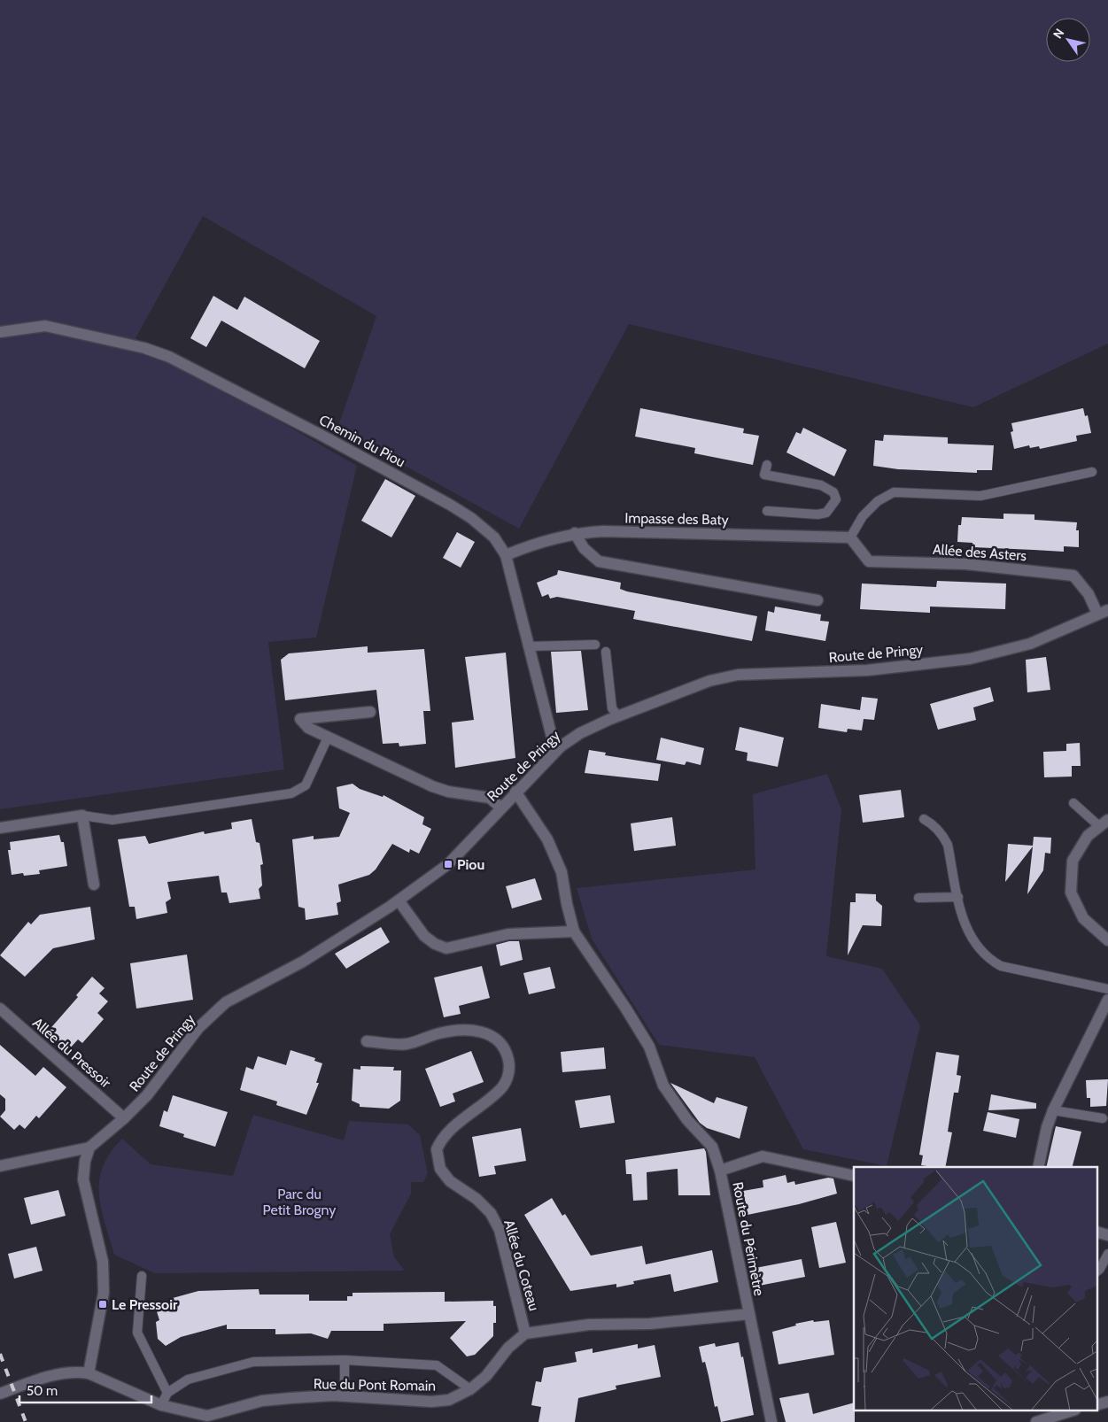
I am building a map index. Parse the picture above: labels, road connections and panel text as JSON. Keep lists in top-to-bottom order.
{
  "streets": {
    "street": [
      "Chemin du Piou",
      "Impasse des Baty",
      "Allée des Asters",
      "Route de Pringy",
      "Allée du Pressoir",
      "Route du Périmètre",
      "Allée du Coteau",
      "Rue du Pont Romain"
    ]
  },
  "crossings": [
    ["Chemin du Piou", "Impasse des Baty"],
    ["Chemin du Piou", "Route de Pringy"],
    ["Impasse des Baty", "Allée des Asters"],
    ["Allée des Asters", "Route de Pringy"],
    ["Route de Pringy", "Allée du Pressoir"],
    ["Allée du Coteau", "Rue du Pont Romain"]
  ],
  "parks": ["Parc du Petit Brogny"],
  "places": {
    "transit": ["Piou", "Le Pressoir"]
  },
  "scale_bar": "50 m",
  "north": "top left"
}
